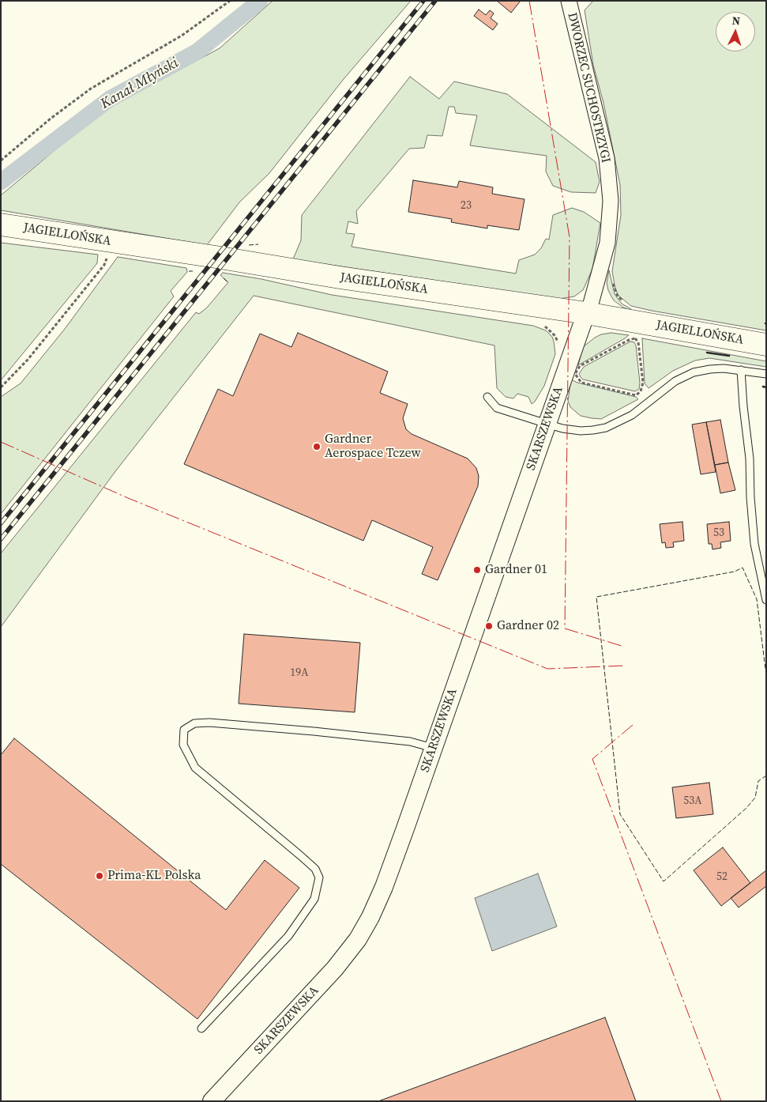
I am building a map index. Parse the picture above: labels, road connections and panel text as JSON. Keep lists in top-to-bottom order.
{
  "streets": {
    "main road": ["JAGIELLOŃSKA"],
    "street": ["DWORZEC SUCHOSTRZYGI", "SKARSZEWSKA"]
  },
  "crossings": [
    ["DWORZEC SUCHOSTRZYGI", "JAGIELLOŃSKA"],
    ["DWORZEC SUCHOSTRZYGI", "SKARSZEWSKA"],
    ["JAGIELLOŃSKA", "SKARSZEWSKA"]
  ],
  "water": ["Kanał Młyński"],
  "places": [
    "Gardner Aerospace Tczew",
    "Gardner 01",
    "Gardner 02",
    "Prima-KL Polska"
  ],
  "house_numbers": [
    "23",
    "53",
    "19A",
    "53A",
    "52"
  ],
  "north": "top"
}
